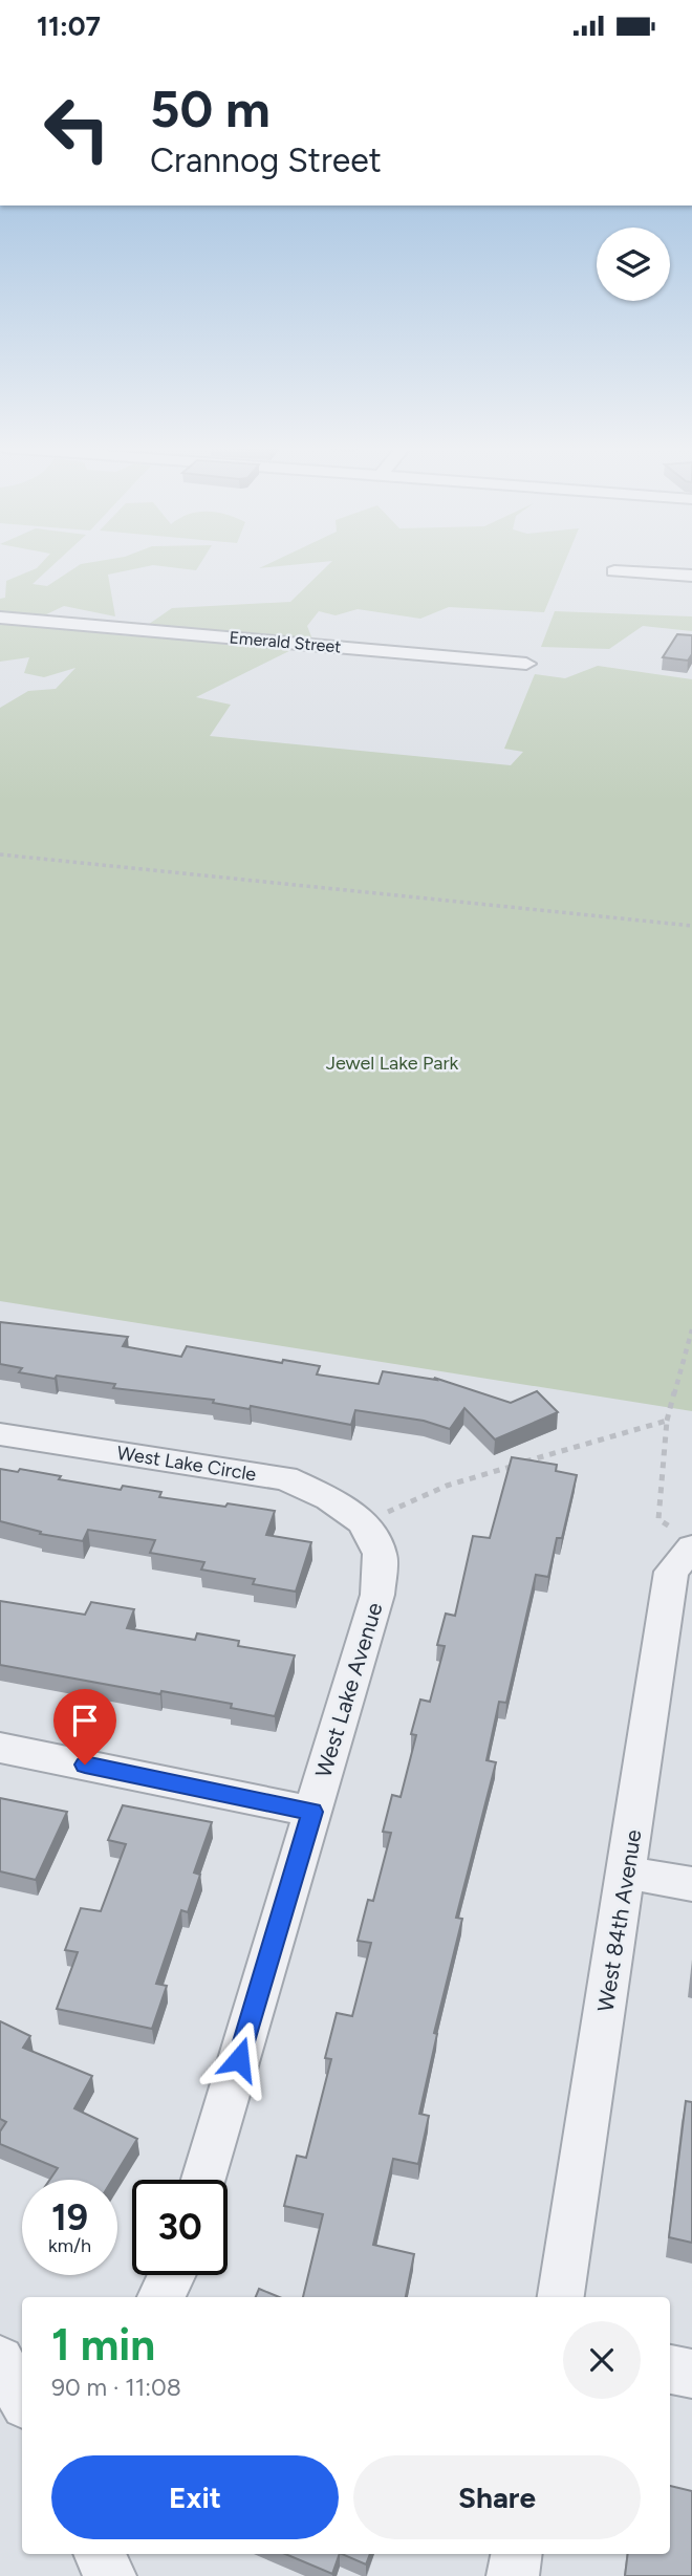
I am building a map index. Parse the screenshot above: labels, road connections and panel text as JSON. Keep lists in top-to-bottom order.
{
  "streets": {
    "street": [
      "Emerald Street",
      "West Lake Circle",
      "West Lake Avenue",
      "West 84th Avenue"
    ]
  },
  "crossings": [
    ["West Lake Circle", "West Lake Avenue"]
  ],
  "parks": ["Jewel Lake Park"],
  "page": {
    "status": "11:07",
    "turn": ["50 m", "Crannog Street"],
    "speed": "19 km/h",
    "limit": "30",
    "heading": ["1 min", "90 m · 11:08"],
    "buttons": ["Exit", "Share"]
  }
}
